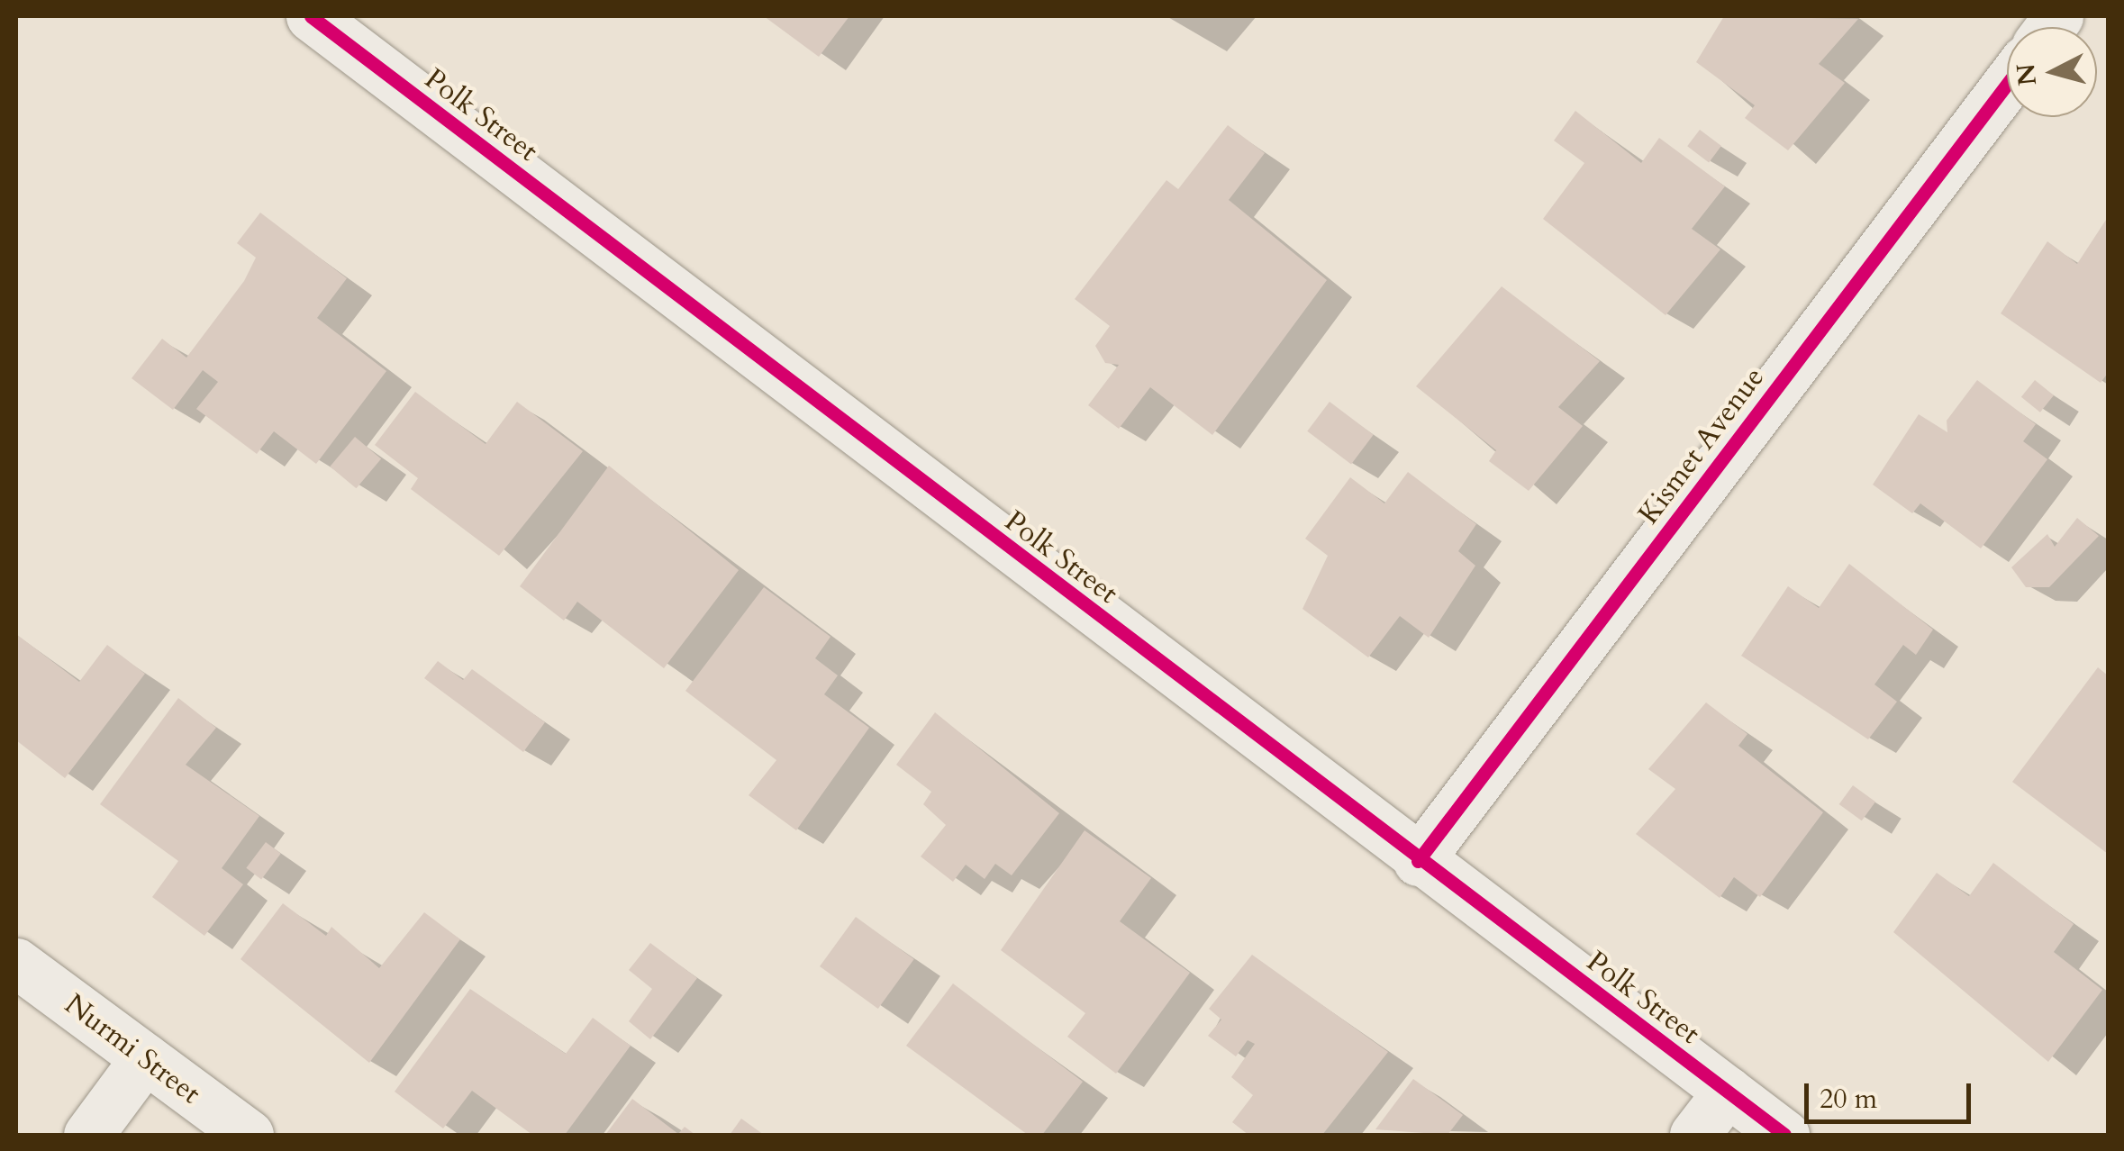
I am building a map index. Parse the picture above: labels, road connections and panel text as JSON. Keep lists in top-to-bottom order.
{
  "streets": {
    "street": ["Polk Street", "Kismet Avenue", "Nurmi Street"]
  },
  "crossings": [
    ["Polk Street", "Kismet Avenue"]
  ],
  "scale_bar": "20 m",
  "north": "left"
}
